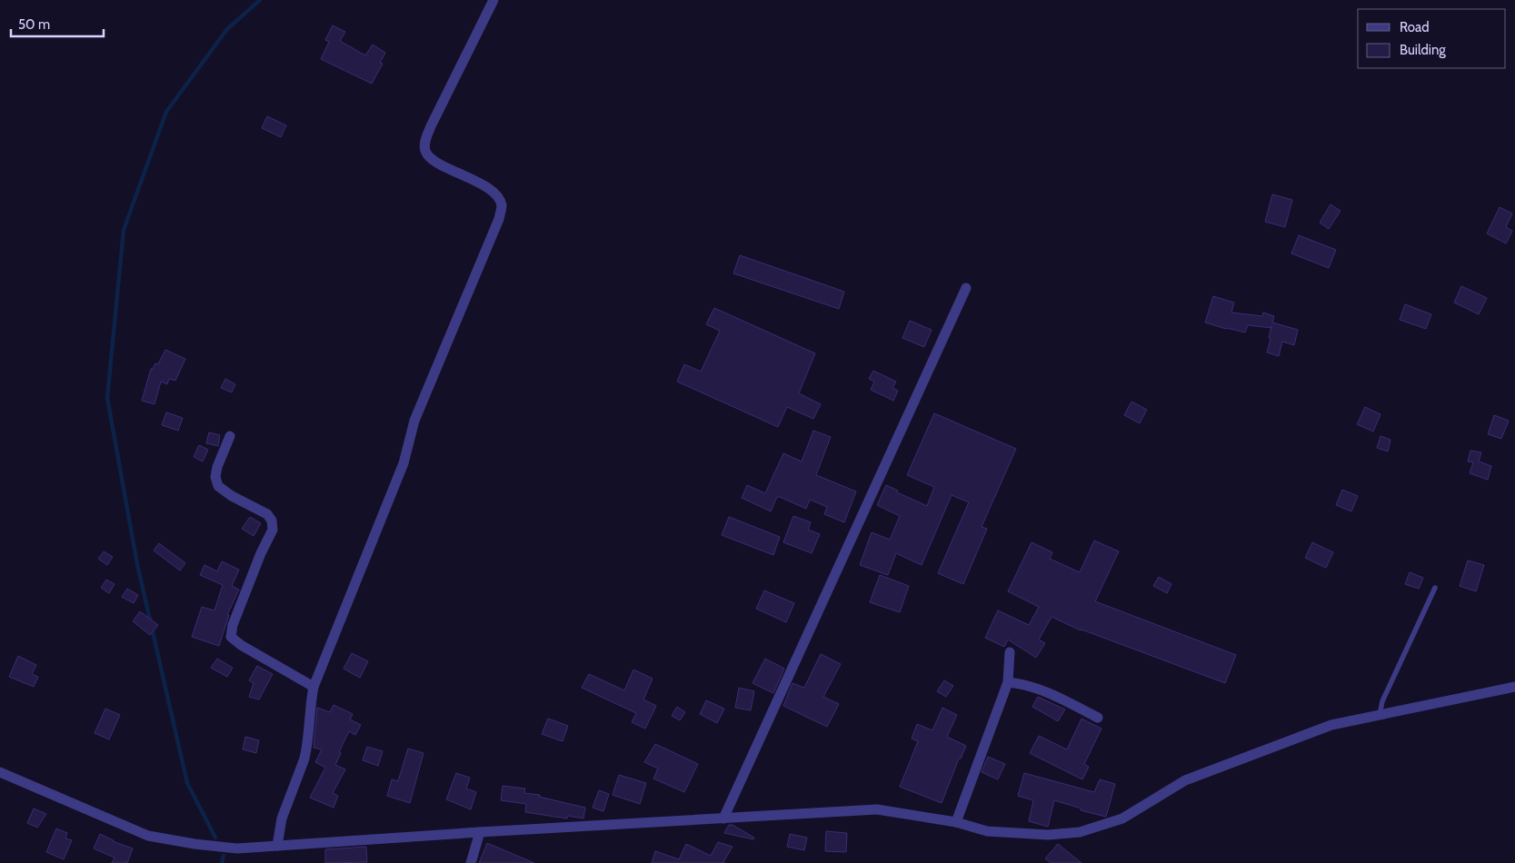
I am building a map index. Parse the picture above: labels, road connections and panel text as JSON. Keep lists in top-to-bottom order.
{
  "legend": ["Road", "Building"],
  "scale_bar": "50 m"
}
